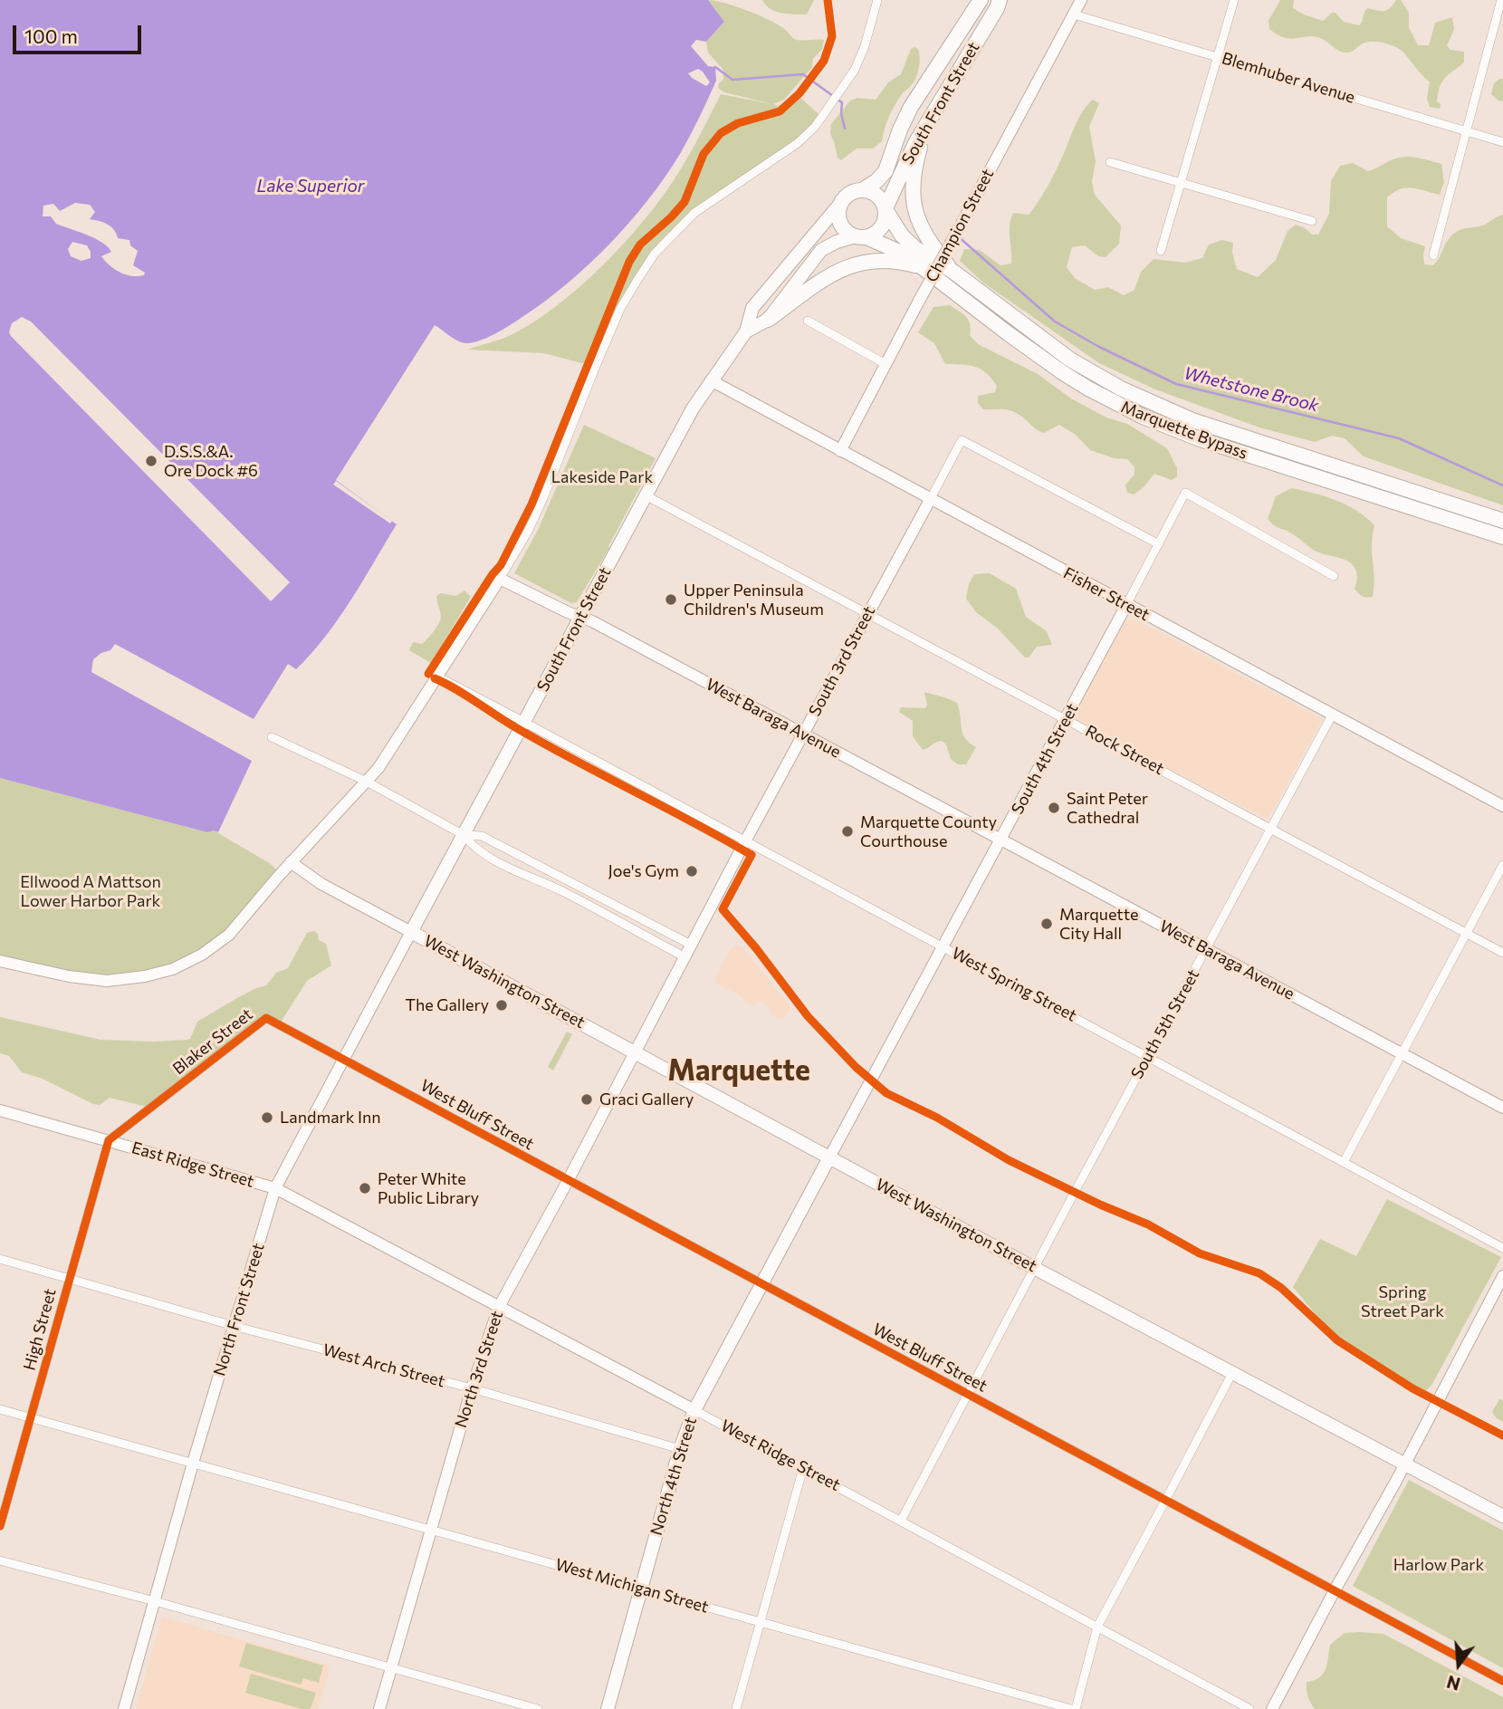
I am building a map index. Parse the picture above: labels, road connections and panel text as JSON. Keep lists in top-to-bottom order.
{
  "streets": {
    "highway": ["South Front Street", "Marquette Bypass"],
    "main road": ["West Washington Street", "North 4th Street"],
    "street": [
      "Blemhuber Avenue",
      "Champion Street",
      "Fisher Street",
      "South 3rd Street",
      "West Baraga Avenue",
      "Rock Street",
      "South 4th Street",
      "West Spring Street",
      "South 5th Street",
      "Blaker Street",
      "West Bluff Street",
      "East Ridge Street",
      "North Front Street",
      "High Street",
      "West Arch Street",
      "North 3rd Street",
      "West Ridge Street",
      "West Michigan Street"
    ]
  },
  "crossings": [
    ["Blemhuber Avenue", "Champion Street"],
    ["South Front Street", "Marquette Bypass"],
    ["South Front Street", "Fisher Street"],
    ["South Front Street", "West Baraga Avenue"],
    ["South Front Street", "Rock Street"],
    ["South Front Street", "West Washington Street"],
    ["South Front Street", "West Spring Street"],
    ["South Front Street", "North Front Street"],
    ["Champion Street", "Fisher Street"],
    ["Fisher Street", "South 3rd Street"],
    ["Fisher Street", "South 4th Street"],
    ["Fisher Street", "South 5th Street"],
    ["South 3rd Street", "West Baraga Avenue"],
    ["South 3rd Street", "Rock Street"],
    ["South 3rd Street", "South 4th Street"],
    ["South 3rd Street", "West Washington Street"],
    ["South 3rd Street", "West Spring Street"],
    ["South 3rd Street", "North 3rd Street"],
    ["West Baraga Avenue", "South 4th Street"],
    ["West Baraga Avenue", "South 5th Street"],
    ["Rock Street", "South 4th Street"],
    ["Rock Street", "South 5th Street"],
    ["South 4th Street", "West Washington Street"],
    ["South 4th Street", "West Spring Street"],
    ["South 4th Street", "North 4th Street"],
    ["West Washington Street", "South 5th Street"],
    ["West Washington Street", "North Front Street"],
    ["West Washington Street", "North 3rd Street"],
    ["West Washington Street", "North 4th Street"],
    ["West Spring Street", "South 5th Street"],
    ["South 5th Street", "West Bluff Street"],
    ["South 5th Street", "West Ridge Street"],
    ["Blaker Street", "West Bluff Street"],
    ["Blaker Street", "East Ridge Street"],
    ["Blaker Street", "North Front Street"],
    ["Blaker Street", "High Street"],
    ["West Bluff Street", "North Front Street"],
    ["West Bluff Street", "North 3rd Street"],
    ["West Bluff Street", "North 4th Street"],
    ["East Ridge Street", "North Front Street"],
    ["East Ridge Street", "High Street"],
    ["East Ridge Street", "West Ridge Street"],
    ["North Front Street", "West Arch Street"],
    ["North Front Street", "West Ridge Street"],
    ["North Front Street", "West Michigan Street"],
    ["High Street", "West Arch Street"],
    ["High Street", "West Michigan Street"],
    ["West Arch Street", "North 3rd Street"],
    ["West Arch Street", "North 4th Street"],
    ["North 3rd Street", "West Ridge Street"],
    ["North 3rd Street", "West Michigan Street"],
    ["West Ridge Street", "North 4th Street"],
    ["North 4th Street", "West Michigan Street"]
  ],
  "districts": ["Marquette"],
  "water": ["Lake Superior", "Whetstone Brook"],
  "parks": [
    "Lakeside Park",
    "Ellwood A Mattson Lower Harbor Park",
    "Spring Street Park",
    "Harlow Park"
  ],
  "places": [
    "D.S.S.&A. Ore Dock #6",
    "Upper Peninsula Children's Museum",
    "Saint Peter Cathedral",
    "Marquette County Courthouse",
    "Joe's Gym",
    "Marquette City Hall",
    "The Gallery",
    "Graci Gallery",
    "Landmark Inn",
    "Peter White Public Library"
  ],
  "scale_bar": "100 m",
  "north": "bottom"
}
